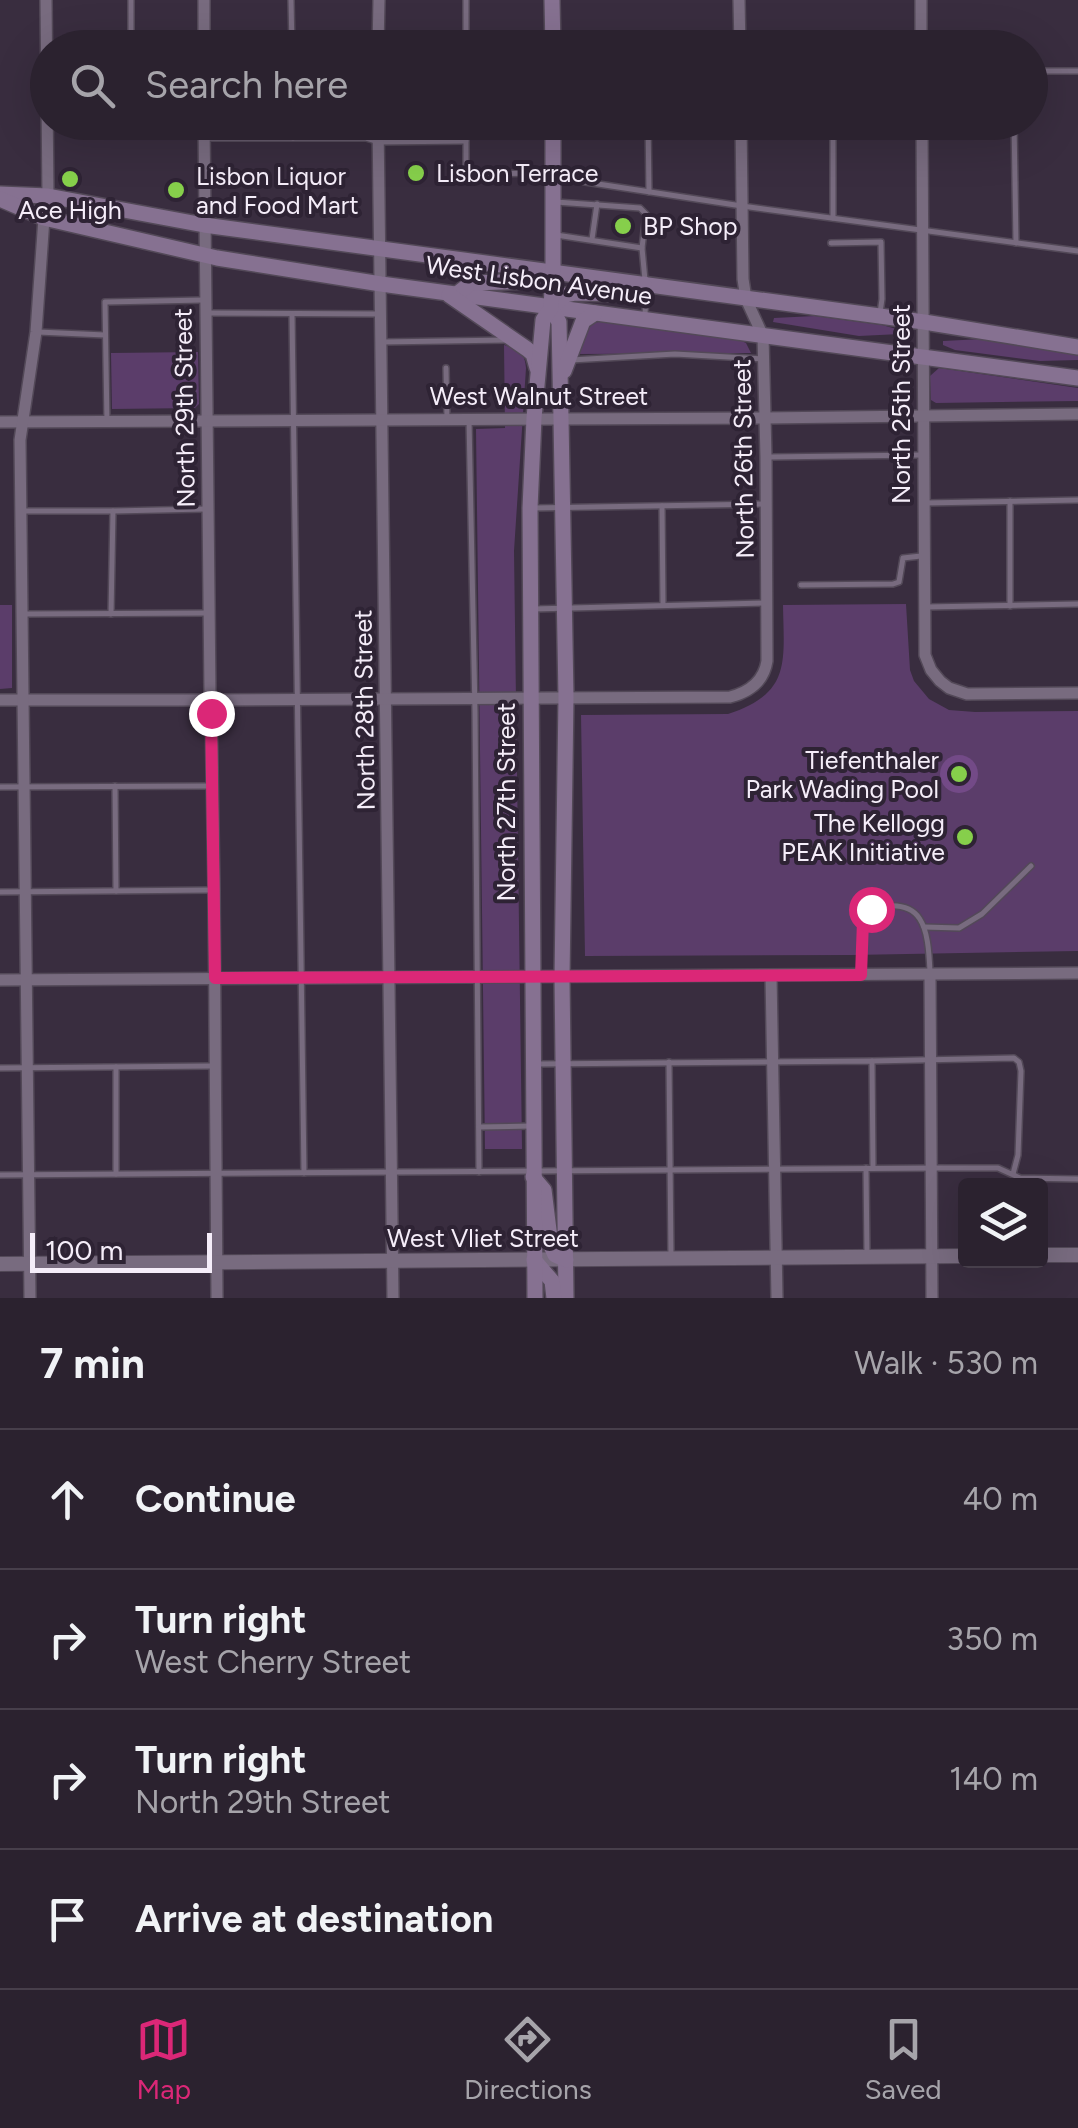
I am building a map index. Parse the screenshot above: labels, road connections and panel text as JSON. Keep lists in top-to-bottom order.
{
  "streets": {
    "main road": ["West Lisbon Avenue", "North 27th Street"],
    "street": [
      "West Walnut Street",
      "North 25th Street",
      "North 29th Street",
      "North 26th Street",
      "North 28th Street",
      "West Vliet Street"
    ]
  },
  "crossings": [
    ["West Lisbon Avenue", "North 25th Street"],
    ["West Lisbon Avenue", "North 29th Street"],
    ["West Lisbon Avenue", "North 26th Street"],
    ["West Lisbon Avenue", "North 28th Street"],
    ["West Lisbon Avenue", "North 27th Street"],
    ["West Walnut Street", "North 25th Street"],
    ["West Walnut Street", "North 29th Street"],
    ["West Walnut Street", "North 26th Street"],
    ["West Walnut Street", "North 28th Street"],
    ["West Walnut Street", "North 27th Street"],
    ["North 29th Street", "West Vliet Street"],
    ["North 26th Street", "North 27th Street"],
    ["North 28th Street", "West Vliet Street"],
    ["North 27th Street", "West Vliet Street"]
  ],
  "places": [
    "Lisbon Terrace",
    "Ace High",
    "Lisbon Liquor and Food Mart",
    "BP Shop",
    "Tiefenthaler Park Wading Pool",
    "The Kellogg PEAK Initiative"
  ],
  "scale_bar": "100 m",
  "page": {
    "search": "Search here",
    "scale": "100 m",
    "heading": ["7 min", "Walk · 530 m"],
    "list": [
      ["Continue", "40 m"],
      ["Turn right", "West Cherry Street", "350 m"],
      ["Turn right", "North 29th Street", "140 m"],
      "Arrive at destination"
    ],
    "nav": ["Map", "Directions", "Saved"]
  }
}
